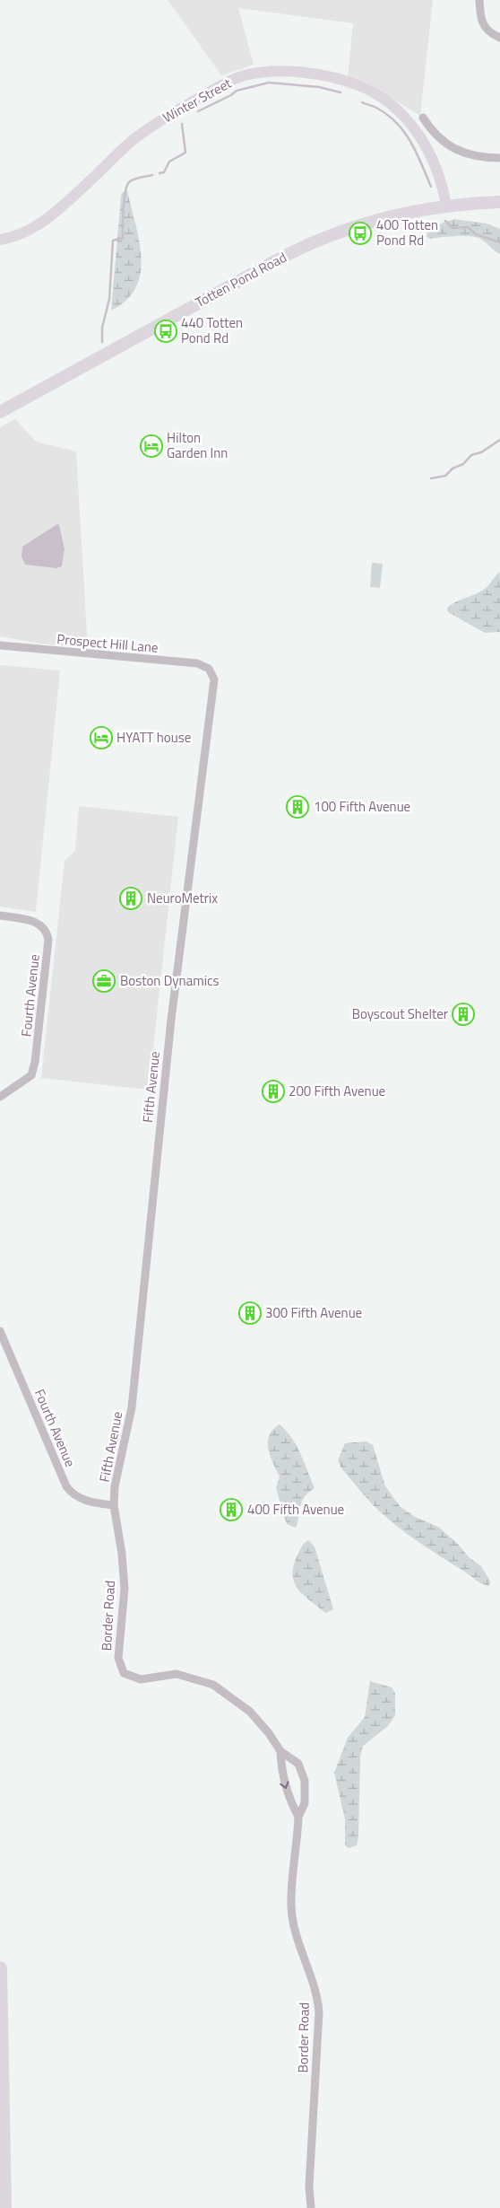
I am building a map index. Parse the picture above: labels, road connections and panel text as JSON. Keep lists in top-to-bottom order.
{
  "streets": {
    "main road": ["Totten Pond Road"],
    "street": [
      "Winter Street",
      "Prospect Hill Lane",
      "Fourth Avenue",
      "Fifth Avenue",
      "Border Road"
    ]
  },
  "crossings": [
    ["Winter Street", "Totten Pond Road"],
    ["Prospect Hill Lane", "Fifth Avenue"],
    ["Fourth Avenue", "Fifth Avenue"],
    ["Fourth Avenue", "Border Road"],
    ["Fifth Avenue", "Border Road"]
  ],
  "places": {
    "bus stop": ["400 Totten Pond Rd", "440 Totten Pond Rd"],
    "hotel": ["Hilton Garden Inn", "HYATT house"],
    "building": [
      "100 Fifth Avenue",
      "NeuroMetrix",
      "Boyscout Shelter",
      "200 Fifth Avenue",
      "300 Fifth Avenue",
      "400 Fifth Avenue"
    ],
    "office": ["Boston Dynamics"]
  }
}
